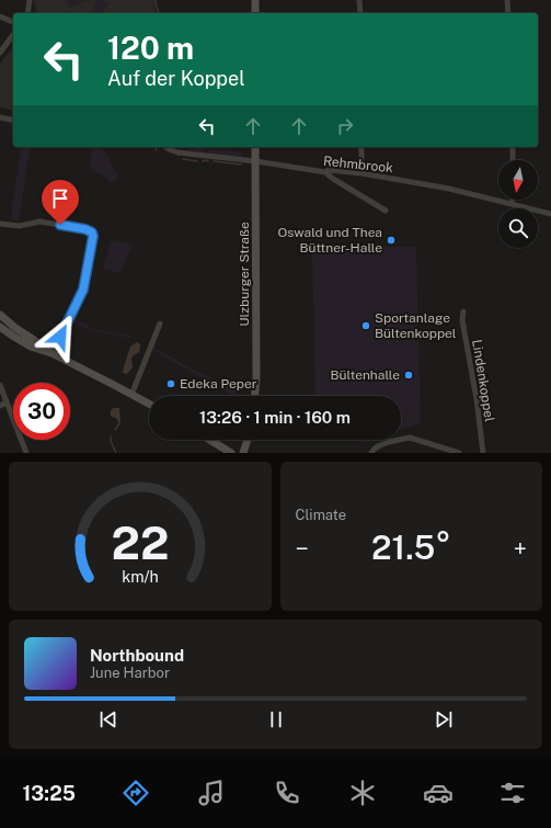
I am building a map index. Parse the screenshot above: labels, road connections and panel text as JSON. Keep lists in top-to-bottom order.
{
  "streets": {
    "main road": ["Ulzburger Straße"],
    "street": ["Rehmbrook", "Lindenkoppel"]
  },
  "crossings": [
    ["Rehmbrook", "Ulzburger Straße"]
  ],
  "places": [
    "Oswald und Thea Büttner-Halle",
    "Sportanlage Bültenkoppel",
    "Bültenhalle",
    "Edeka Peper"
  ],
  "north": "bottom",
  "page": {
    "turn": ["120 m", "Auf der Koppel"],
    "limit": "30",
    "trip": "13:26 · 1 min · 160 m",
    "tile": "Climate",
    "heat": ["−", "21.5°", "+"],
    "song": ["Northbound", "June Harbor"],
    "tabs": "13:25",
    "gauge": ["22", "km/h"]
  }
}
